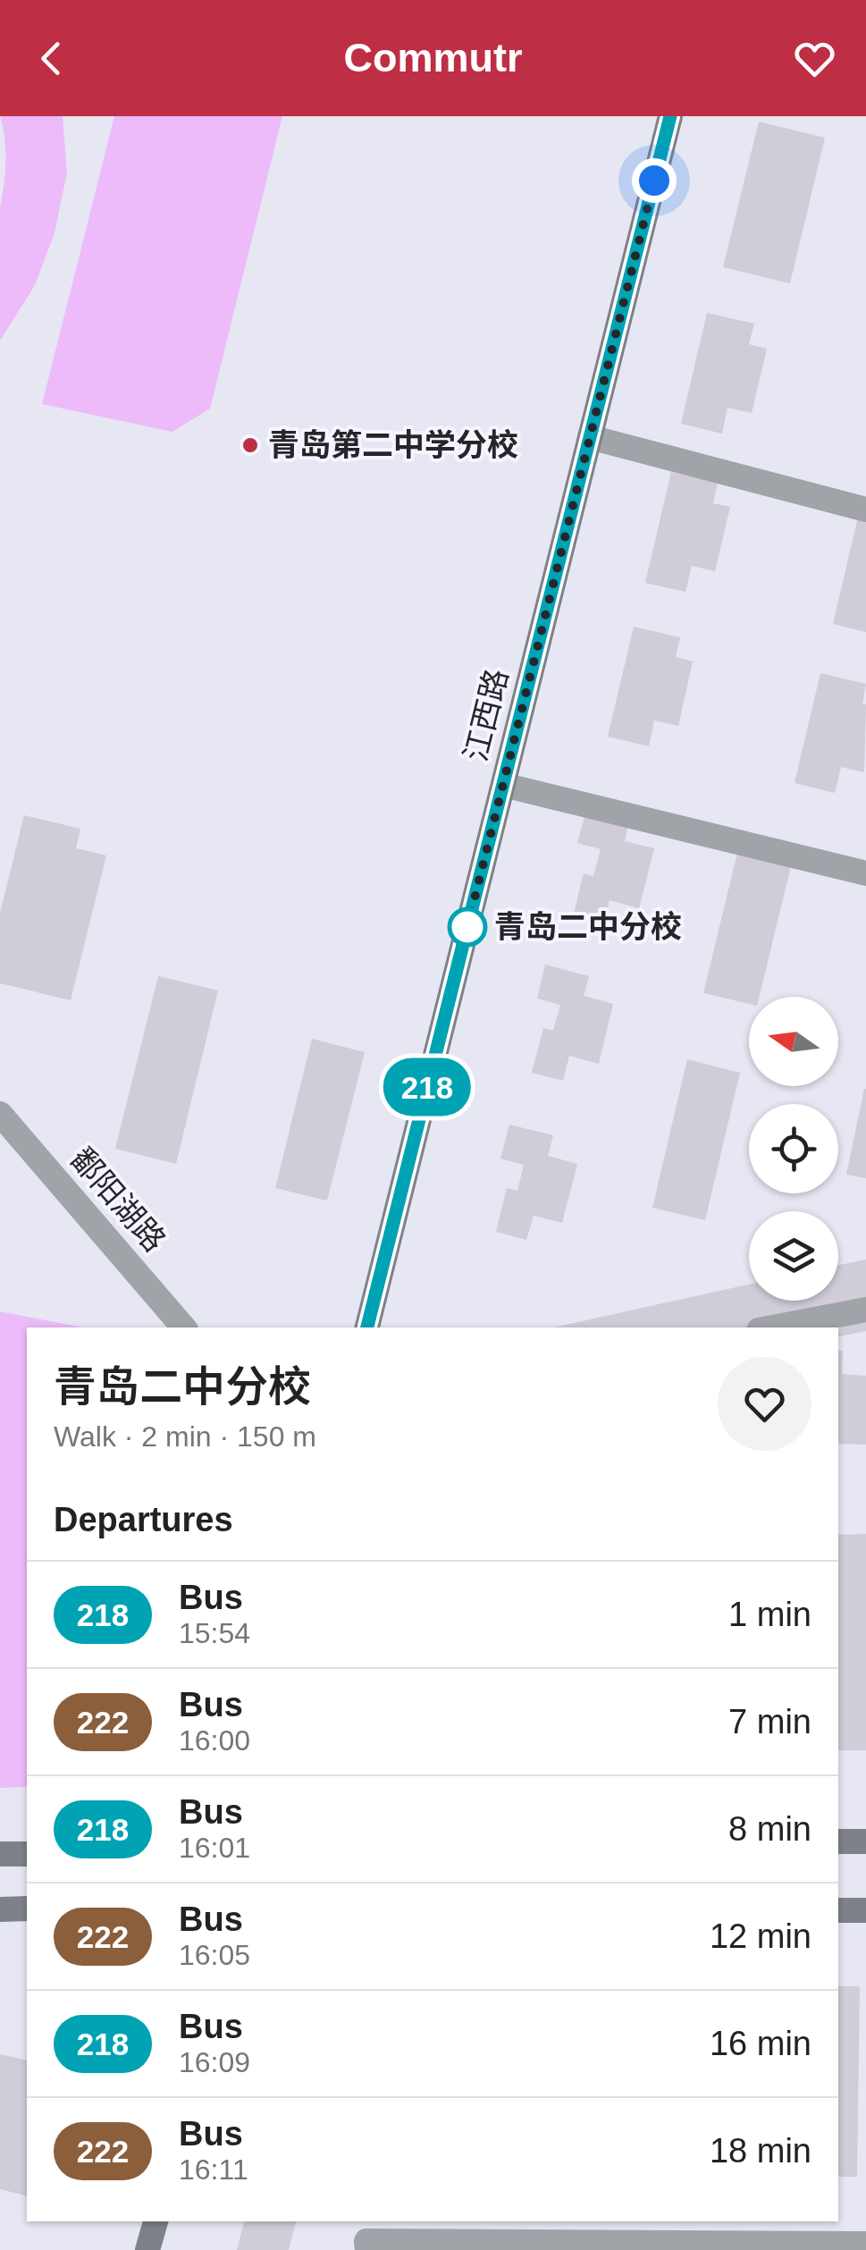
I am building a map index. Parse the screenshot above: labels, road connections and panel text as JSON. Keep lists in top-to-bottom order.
{
  "streets": {
    "main road": ["江西路"],
    "street": ["鄱阳湖路"]
  },
  "places": ["青岛第二中学分校", "青岛二中分校"],
  "lines": ["bus line 218"],
  "north": "left",
  "page": {
    "header": "Commutr",
    "on_map": "218",
    "heading": [
      ["青岛二中分校", "Walk · 2 min · 150 m"],
      "Departures"
    ],
    "list": [
      {
        "mark": "218",
        "name": "Bus",
        "note": "15:54",
        "value": "1 min"
      },
      {
        "mark": "222",
        "name": "Bus",
        "note": "16:00",
        "value": "7 min"
      },
      {
        "mark": "218",
        "name": "Bus",
        "note": "16:01",
        "value": "8 min"
      },
      {
        "mark": "222",
        "name": "Bus",
        "note": "16:05",
        "value": "12 min"
      },
      {
        "mark": "218",
        "name": "Bus",
        "note": "16:09",
        "value": "16 min"
      },
      {
        "mark": "222",
        "name": "Bus",
        "note": "16:11",
        "value": "18 min"
      }
    ]
  }
}
